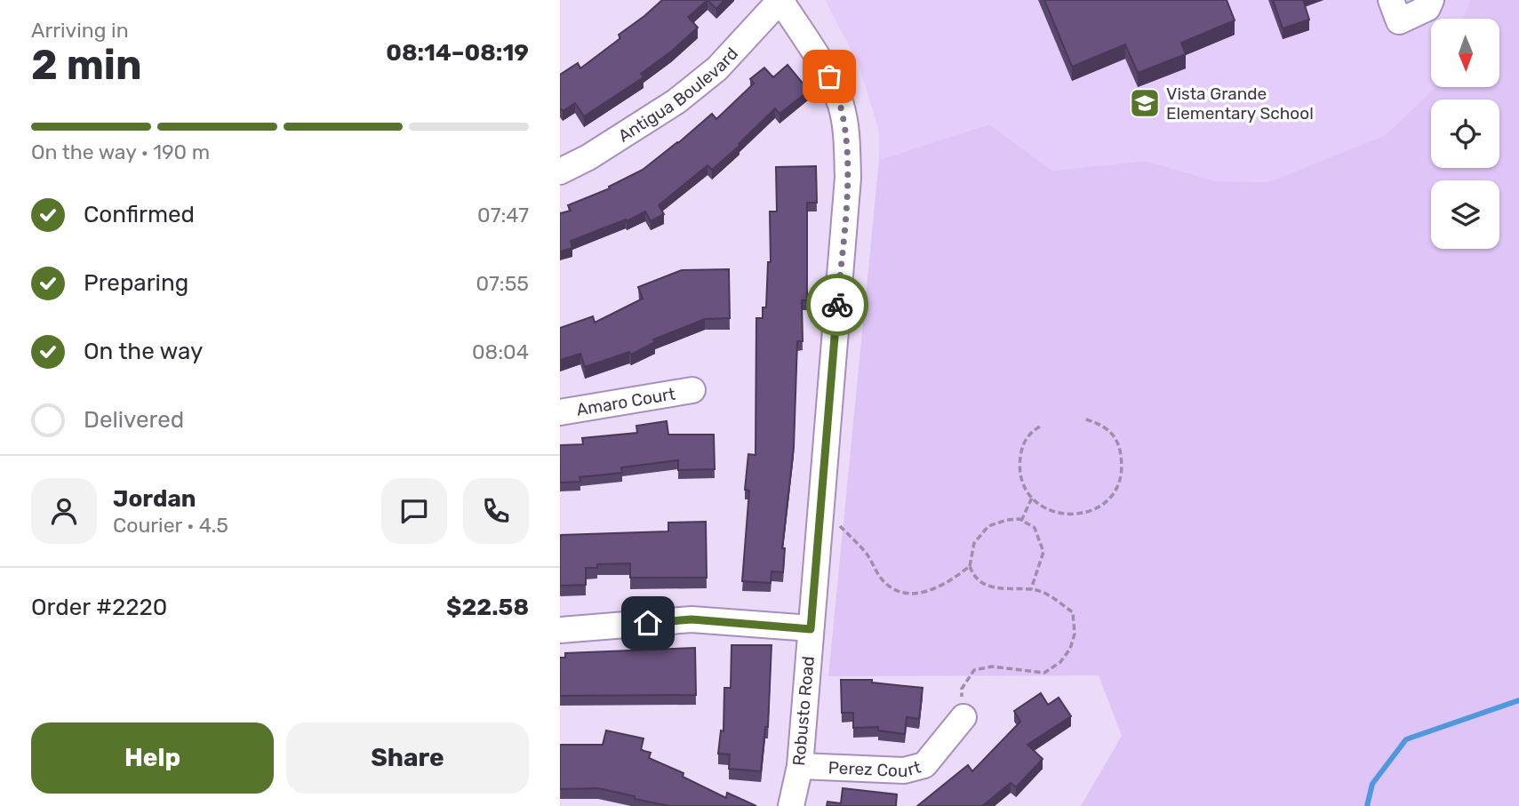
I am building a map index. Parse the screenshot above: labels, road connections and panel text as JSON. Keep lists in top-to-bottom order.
{
  "streets": {
    "street": [
      "Antigua Boulevard",
      "Amaro Court",
      "Robusto Road",
      "Perez Court"
    ]
  },
  "crossings": [
    ["Antigua Boulevard", "Robusto Road"],
    ["Robusto Road", "Perez Court"]
  ],
  "places": {
    "school or university": ["Vista Grande Elementary School"]
  },
  "north": "bottom",
  "page": {
    "heading": ["2 min", "Arriving in", "08:14–08:19"],
    "panel": [
      "Jordan",
      "Courier · 4.5",
      "Order #2220",
      "$22.58"
    ],
    "bar": "On the way · 190 m",
    "list": [
      ["Confirmed", "07:47"],
      ["Preparing", "07:55"],
      ["On the way", "08:04"],
      "Delivered"
    ],
    "buttons": ["Help", "Share"]
  }
}
